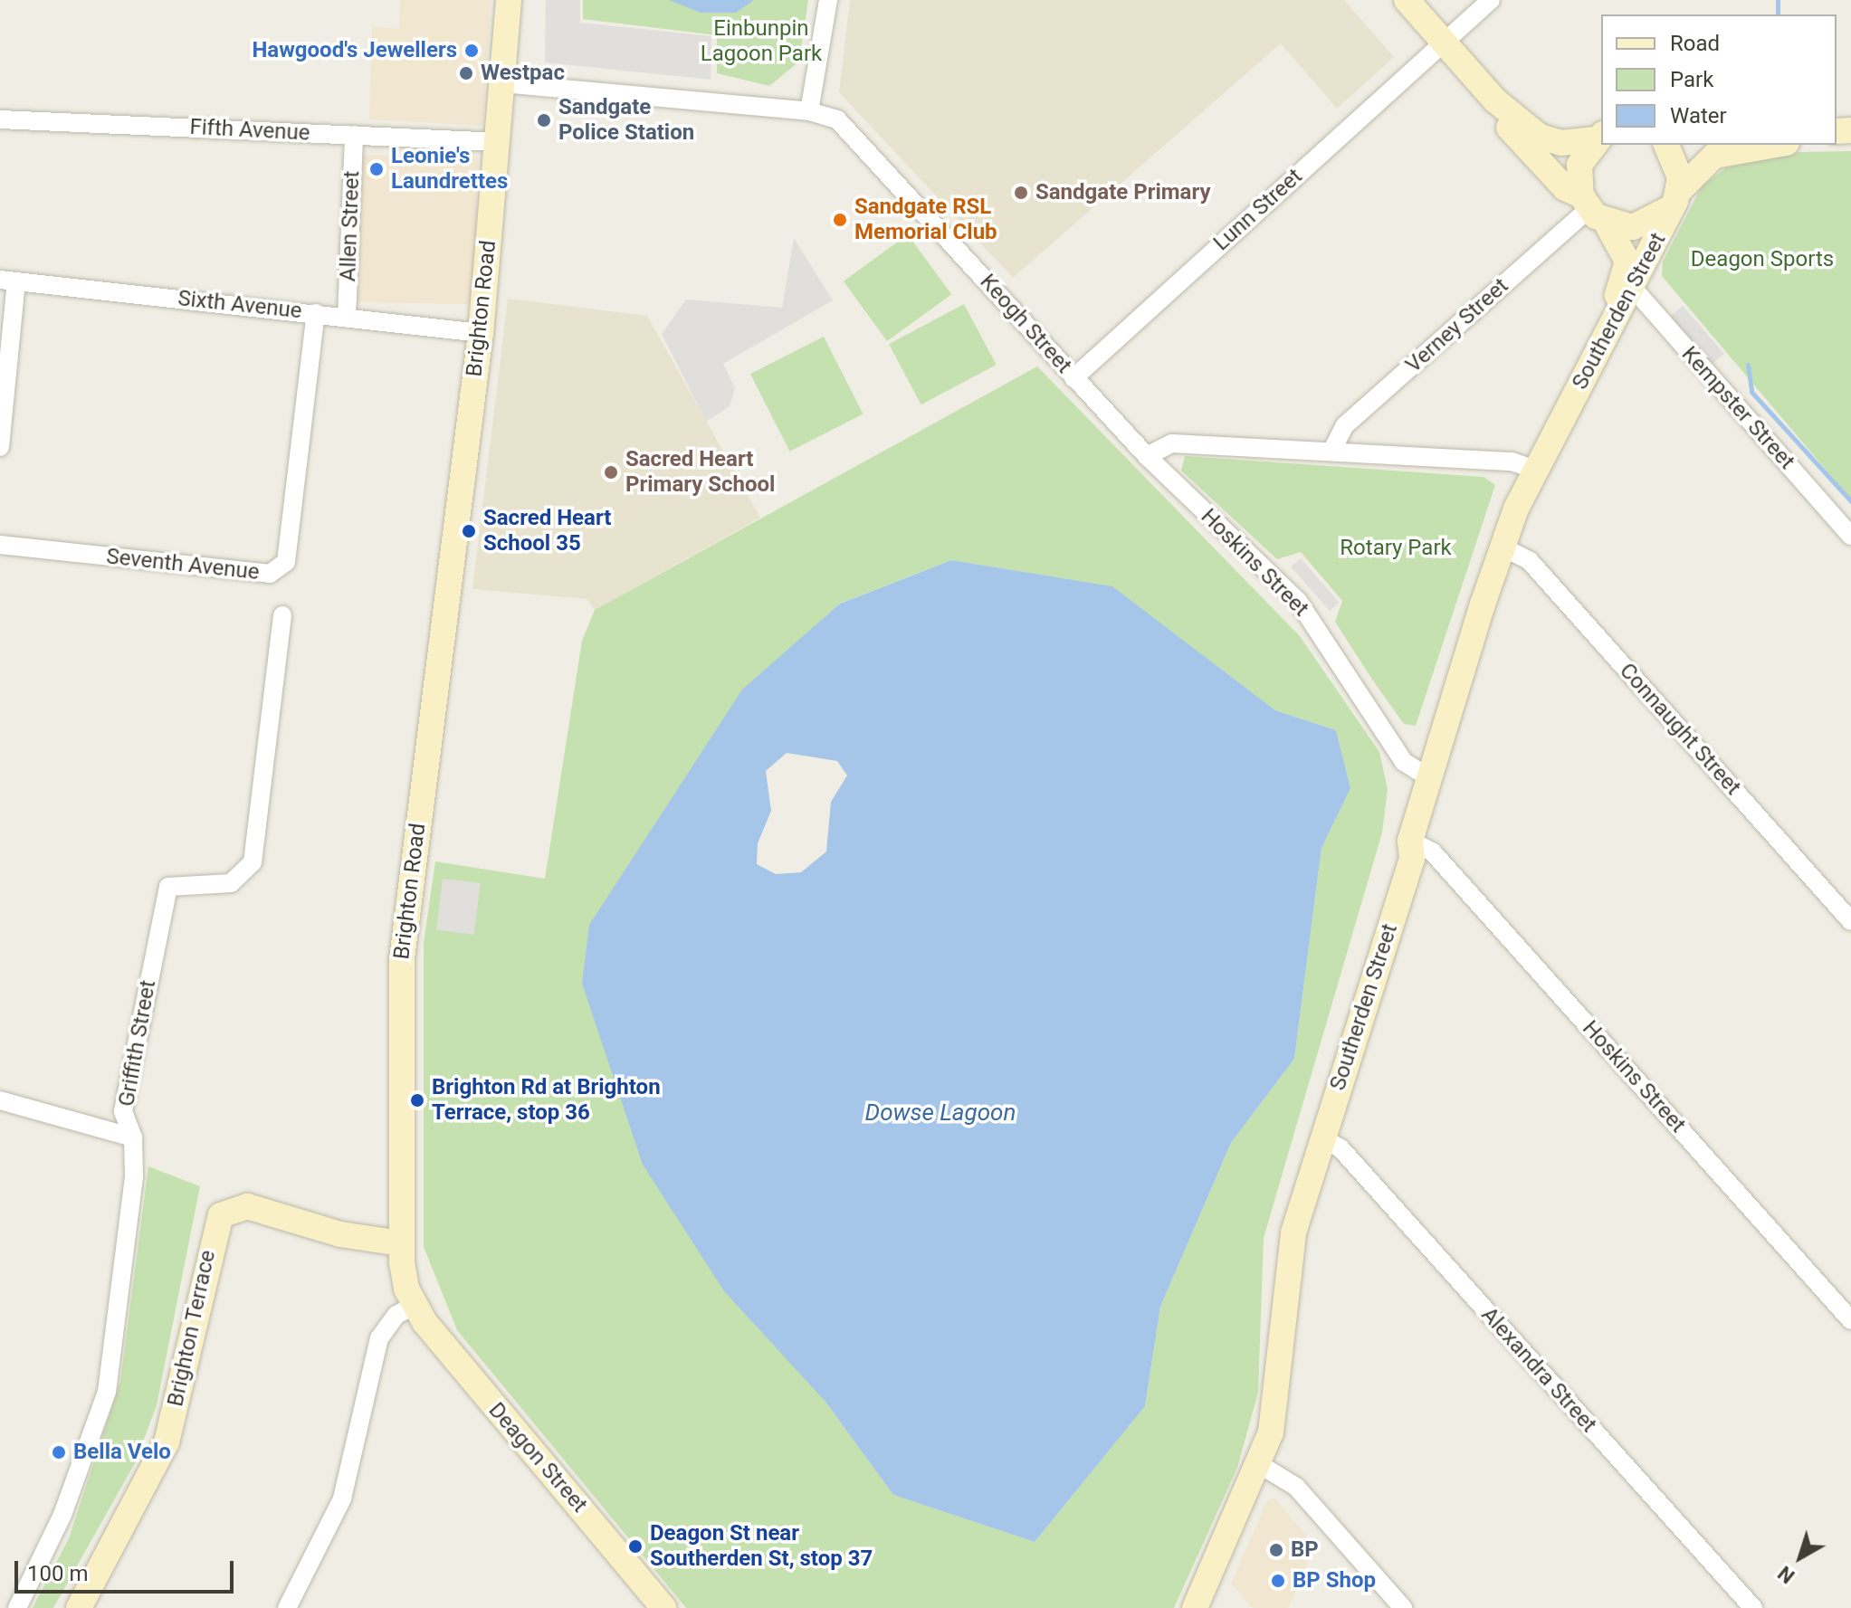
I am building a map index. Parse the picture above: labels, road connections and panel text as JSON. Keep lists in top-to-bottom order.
{
  "streets": {
    "main road": [
      "Brighton Road",
      "Southerden Street",
      "Brighton Terrace",
      "Deagon Street"
    ],
    "street": [
      "Fifth Avenue",
      "Lunn Street",
      "Allen Street",
      "Sixth Avenue",
      "Keogh Street",
      "Verney Street",
      "Kempster Street",
      "Hoskins Street",
      "Seventh Avenue",
      "Connaught Street",
      "Griffith Street",
      "Alexandra Street"
    ]
  },
  "crossings": [
    ["Fifth Avenue", "Allen Street"],
    ["Fifth Avenue", "Brighton Road"],
    ["Lunn Street", "Keogh Street"],
    ["Allen Street", "Sixth Avenue"],
    ["Sixth Avenue", "Brighton Road"],
    ["Sixth Avenue", "Seventh Avenue"],
    ["Brighton Road", "Keogh Street"],
    ["Brighton Road", "Brighton Terrace"],
    ["Brighton Road", "Deagon Street"],
    ["Southerden Street", "Verney Street"],
    ["Southerden Street", "Kempster Street"],
    ["Southerden Street", "Hoskins Street"],
    ["Southerden Street", "Connaught Street"],
    ["Southerden Street", "Alexandra Street"],
    ["Keogh Street", "Hoskins Street"]
  ],
  "water": ["Dowse Lagoon"],
  "parks": ["Einbunpin Lagoon Park", "Deagon Sports", "Rotary Park"],
  "places": [
    "Hawgood's Jewellers",
    "Westpac",
    "Sandgate Police Station",
    "Leonie's Laundrettes",
    "Sandgate Primary",
    "Sandgate RSL Memorial Club",
    "Sacred Heart Primary School",
    "Sacred Heart School 35",
    "Brighton Rd at Brighton Terrace, stop 36",
    "Bella Velo",
    "Deagon St near Southerden St, stop 37",
    "BP",
    "BP Shop"
  ],
  "legend": ["Road", "Park", "Water"],
  "scale_bar": "100 m",
  "north": "bottom left"
}
